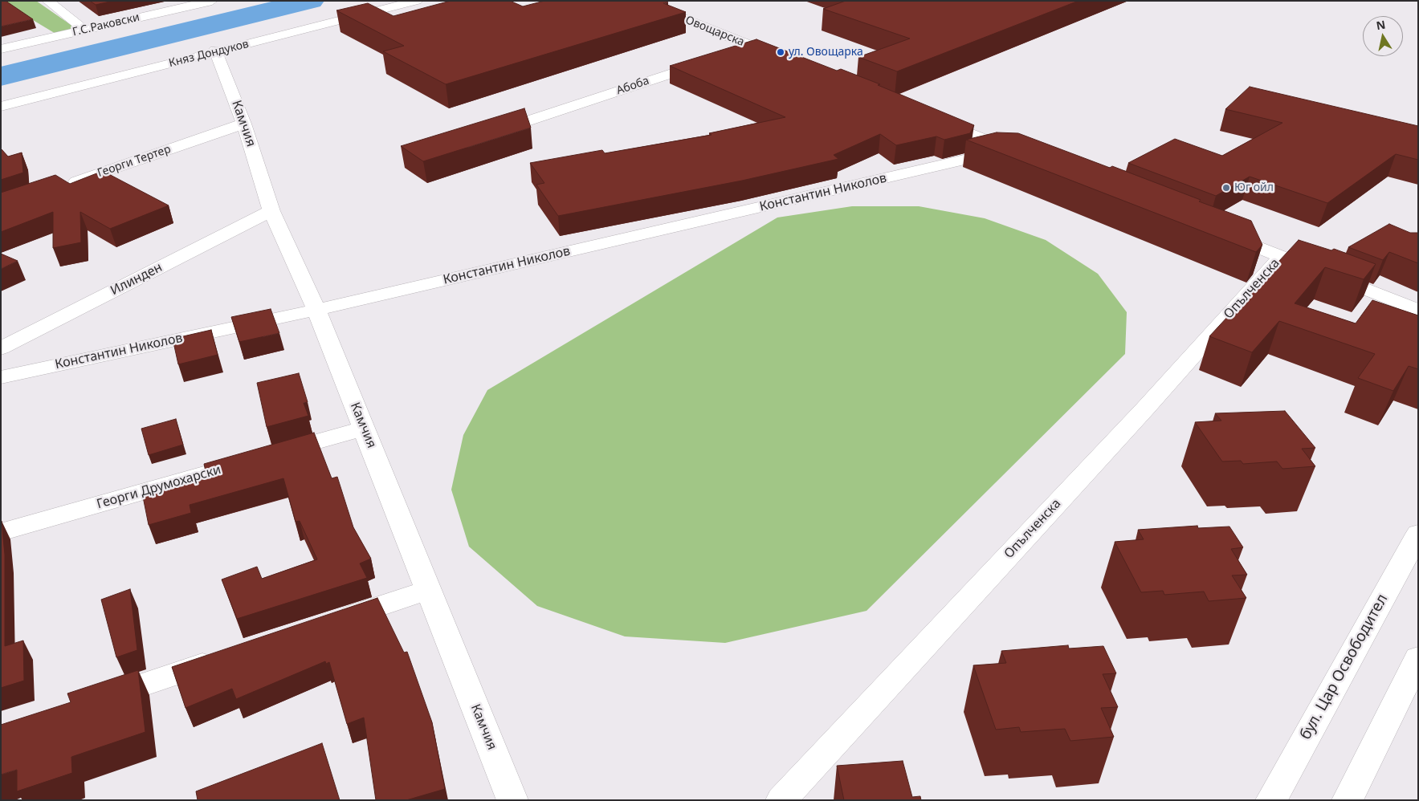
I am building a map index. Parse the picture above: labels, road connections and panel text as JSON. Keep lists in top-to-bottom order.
{
  "streets": {
    "street": [
      "Г.С.Раковски",
      "Овощарска",
      "Княз Дондуков",
      "Абоба",
      "Камчия",
      "Георги Тертер",
      "Константин Николов",
      "Илинден",
      "Опълченска",
      "Георги Друмохарски",
      "бул. Цар Освободител"
    ]
  },
  "crossings": [
    ["Княз Дондуков", "Камчия"],
    ["Камчия", "Георги Тертер"],
    ["Камчия", "Константин Николов"],
    ["Камчия", "Илинден"],
    ["Камчия", "Георги Друмохарски"]
  ],
  "places": ["ул. Овощарка", "Юг ойл"],
  "north": "top"
}
